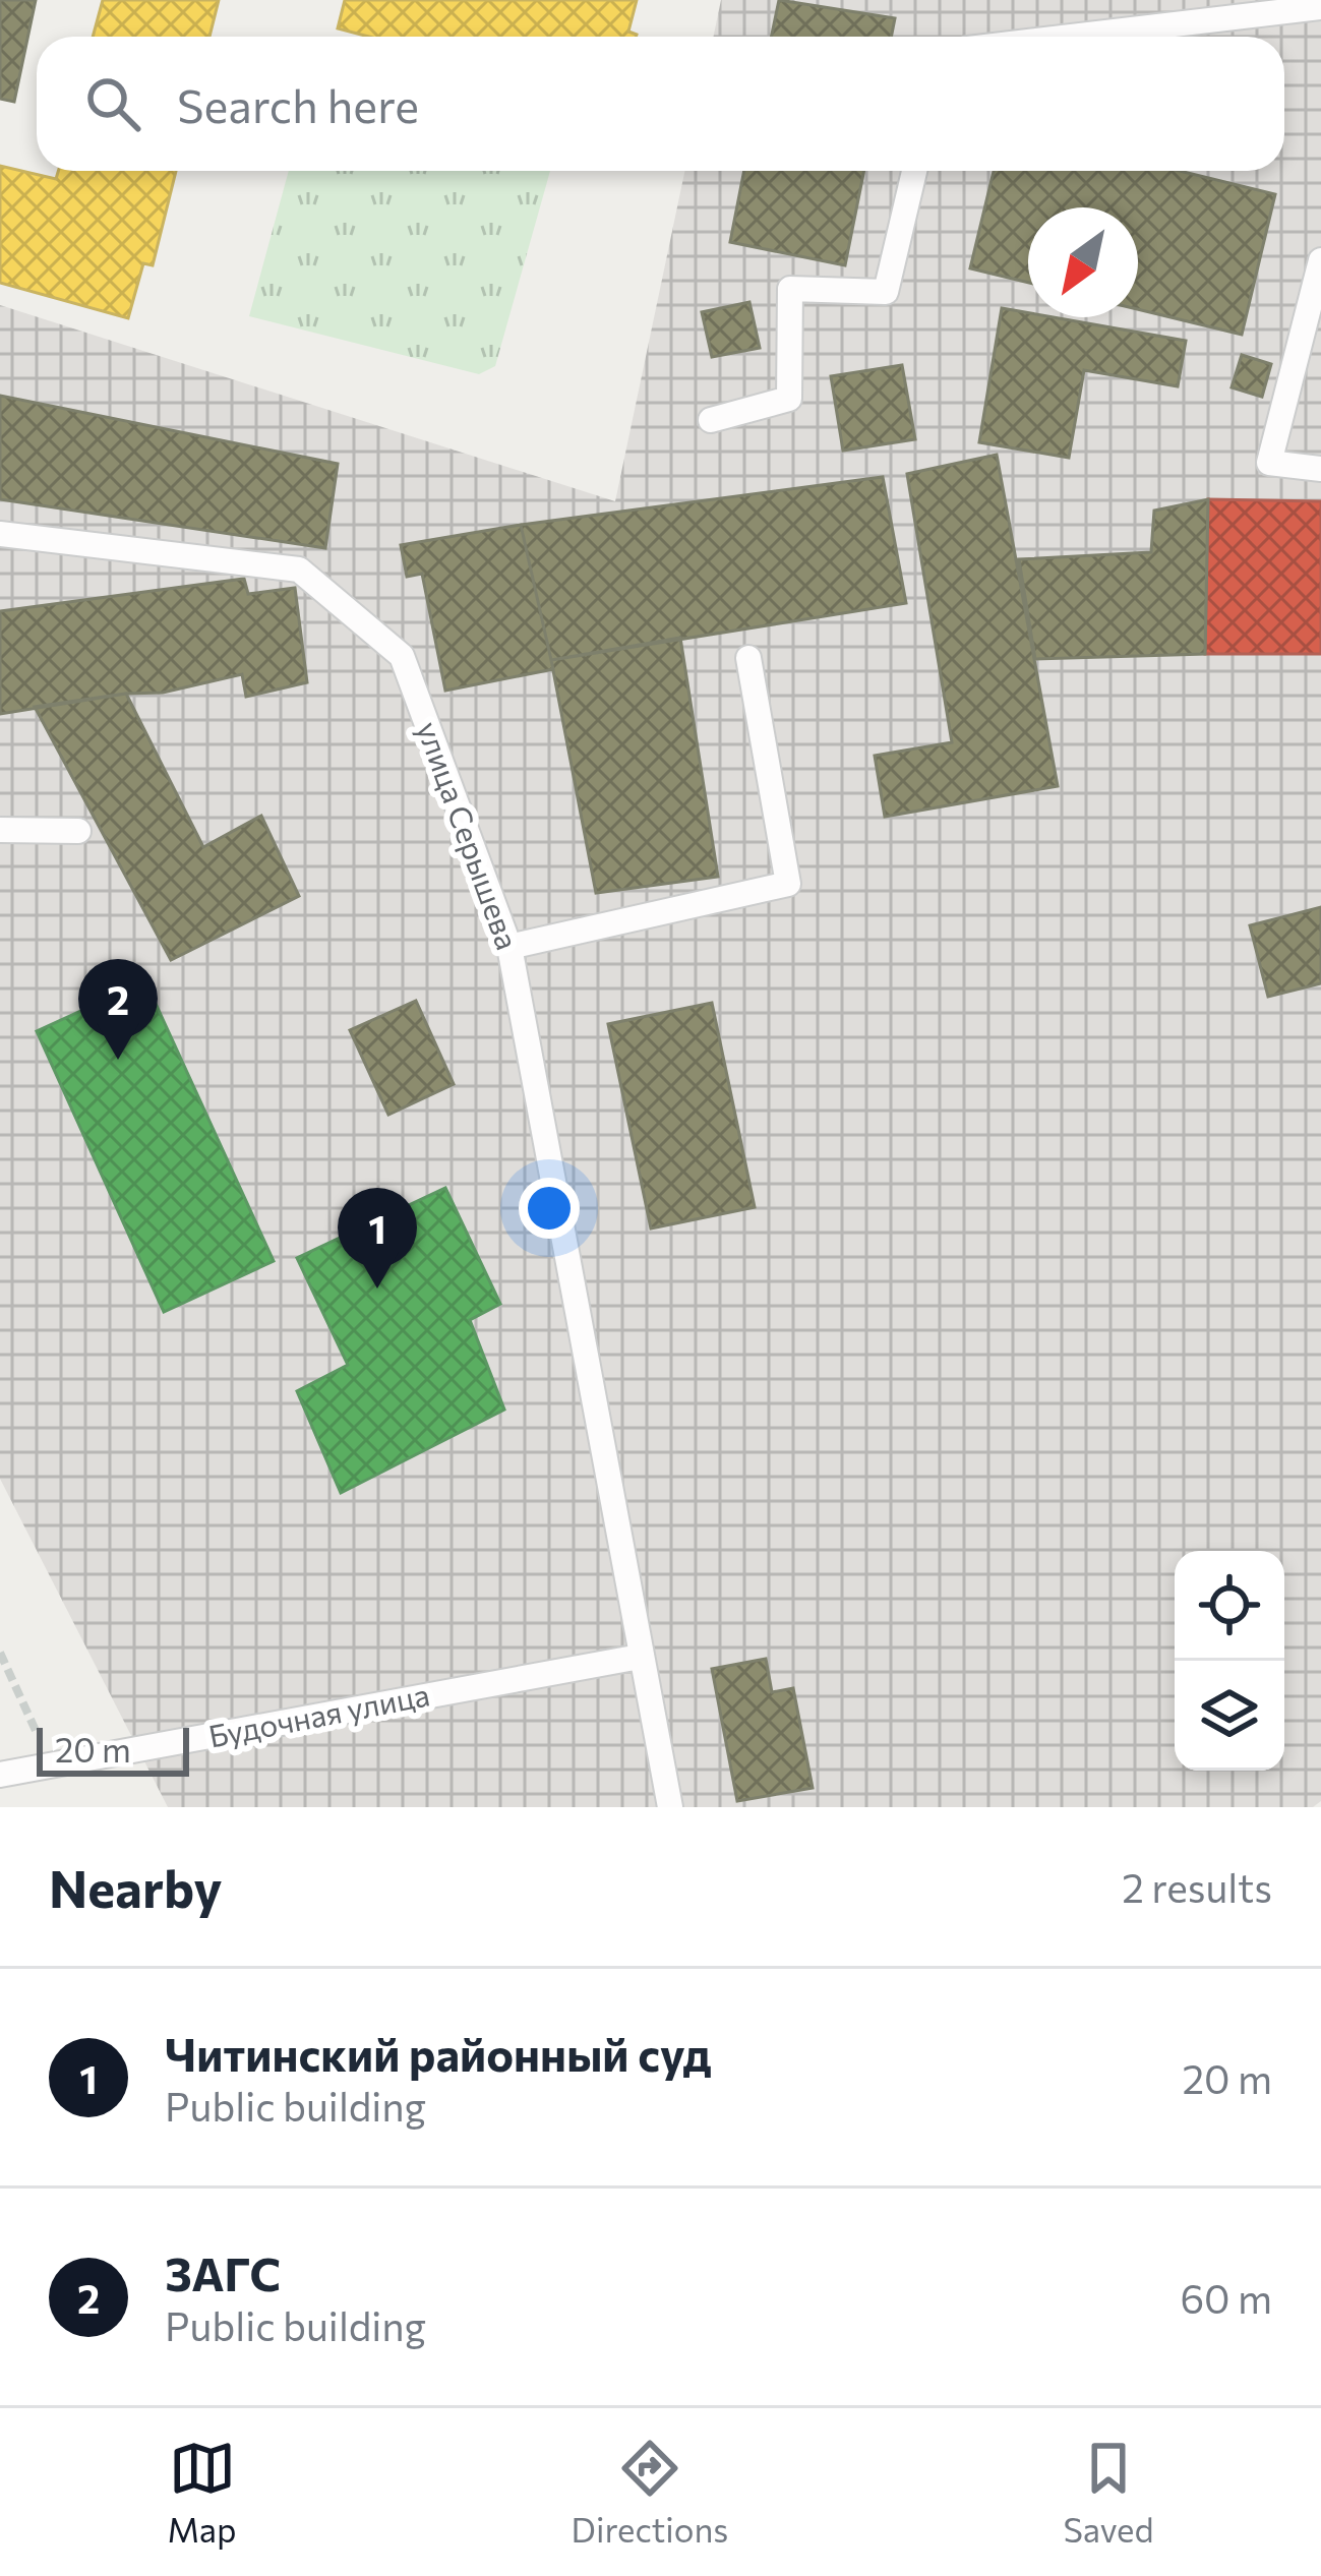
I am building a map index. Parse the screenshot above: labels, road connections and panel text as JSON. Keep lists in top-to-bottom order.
{
  "streets": {
    "lane": ["улица Серышева", "Будочная улица"]
  },
  "crossings": [
    ["улица Серышева", "Будочная улица"]
  ],
  "scale_bar": "20 m",
  "north": "bottom left",
  "page": {
    "search": "Search here",
    "pins": ["2", "1"],
    "scale": "20 m",
    "heading": ["Nearby", "2 results"],
    "list": [
      {
        "mark": "1",
        "name": "Читинский районный суд",
        "note": "Public building",
        "value": "20 m"
      },
      {
        "mark": "2",
        "name": "ЗАГС",
        "note": "Public building",
        "value": "60 m"
      }
    ],
    "nav": ["Map", "Directions", "Saved"]
  }
}
